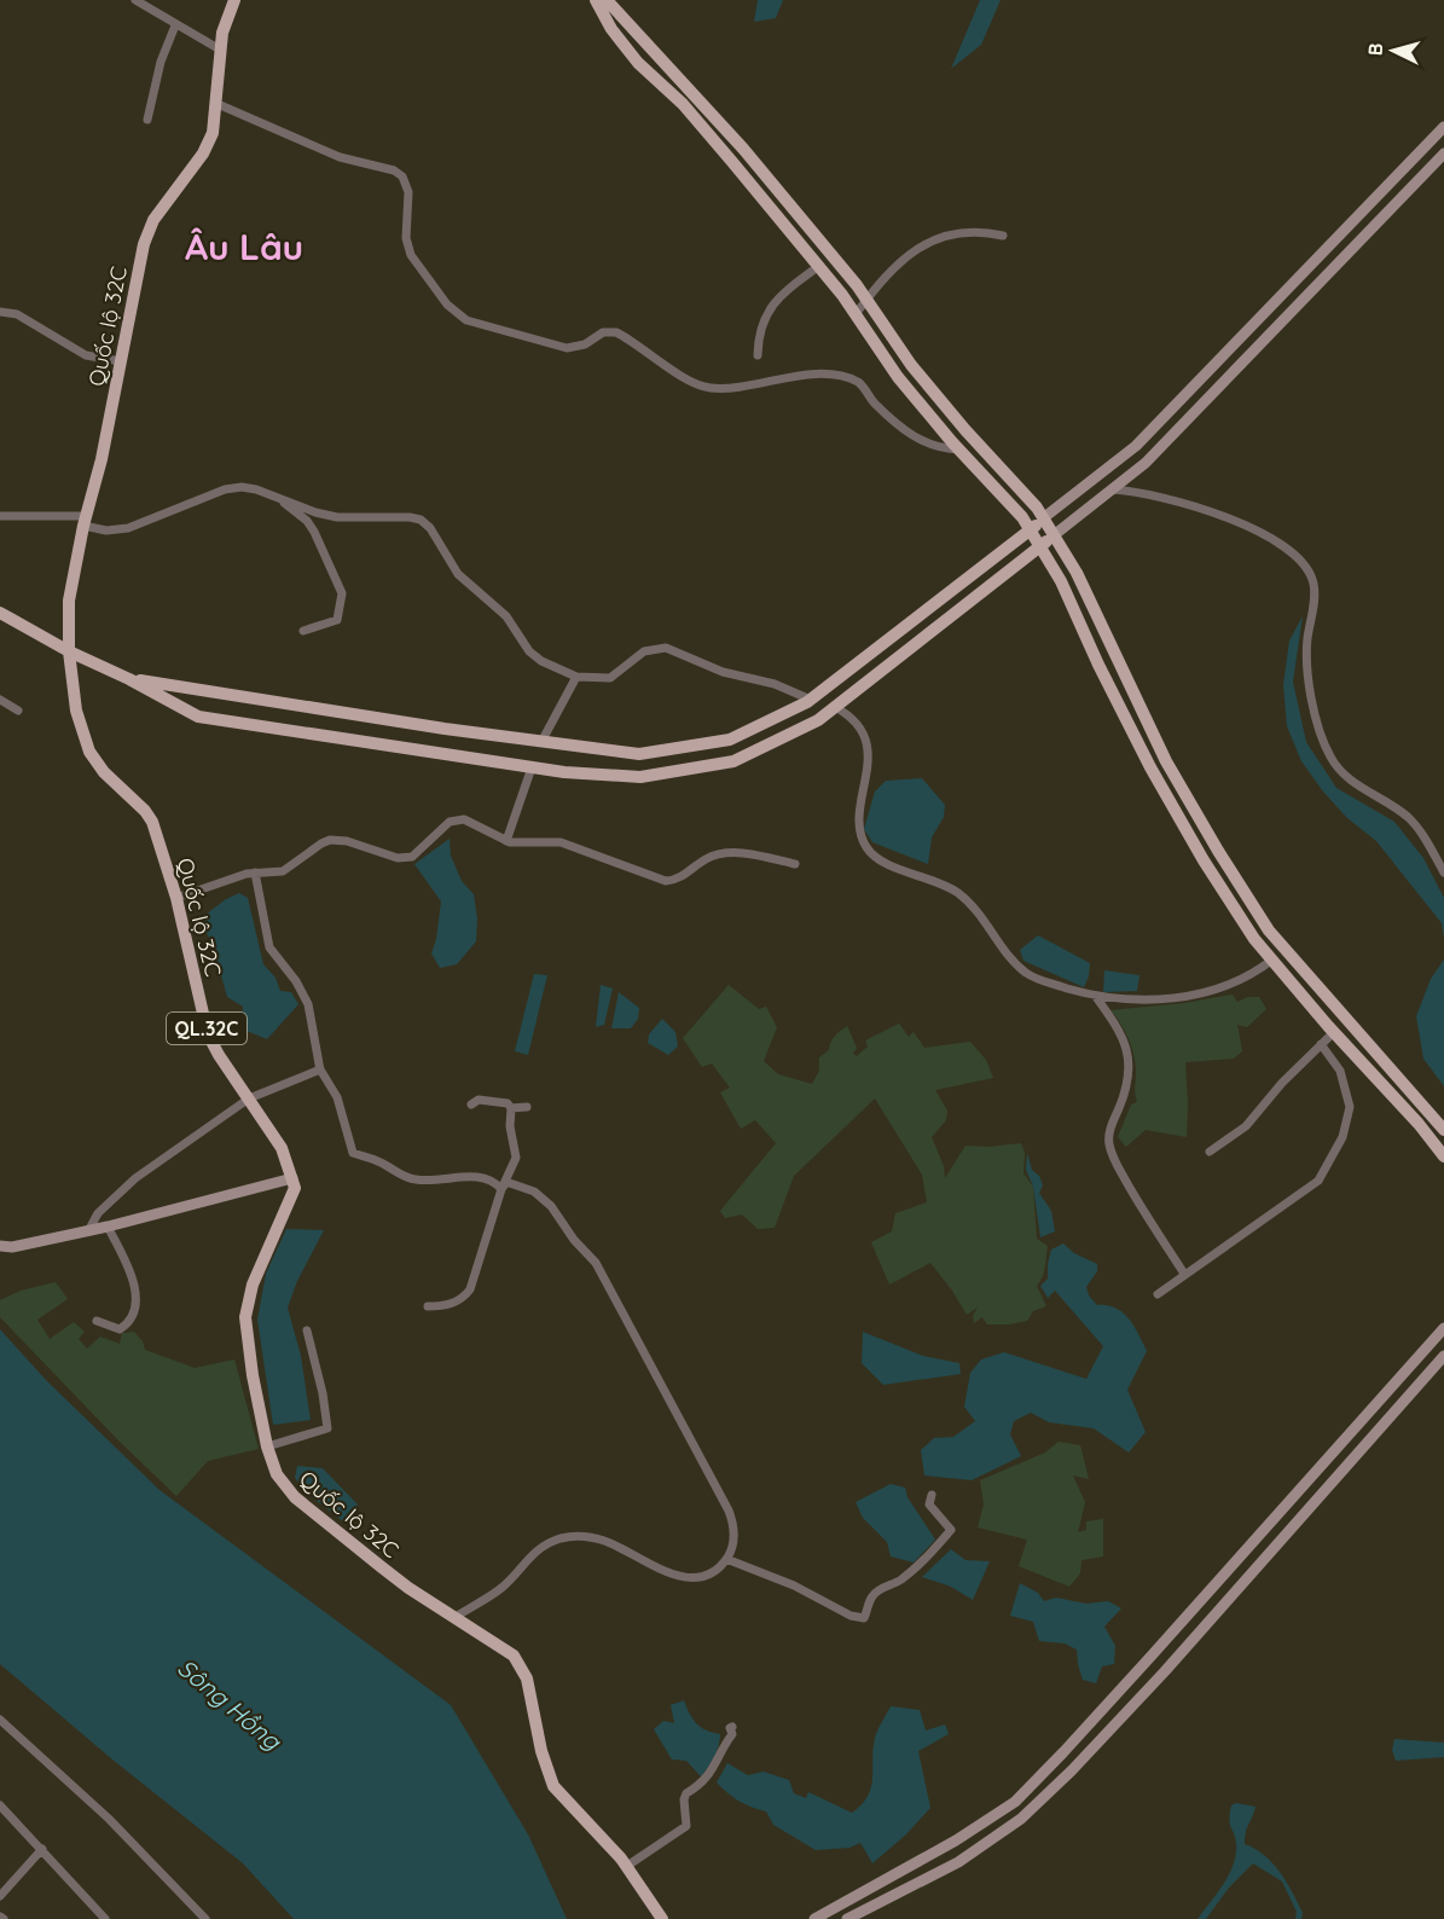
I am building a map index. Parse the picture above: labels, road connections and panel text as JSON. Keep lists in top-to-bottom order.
{
  "streets": {
    "main road": ["Quốc lộ 32C", "QL.32C"]
  },
  "districts": ["Âu Lâu"],
  "water": ["Sông Hồng"],
  "north": "left"
}
